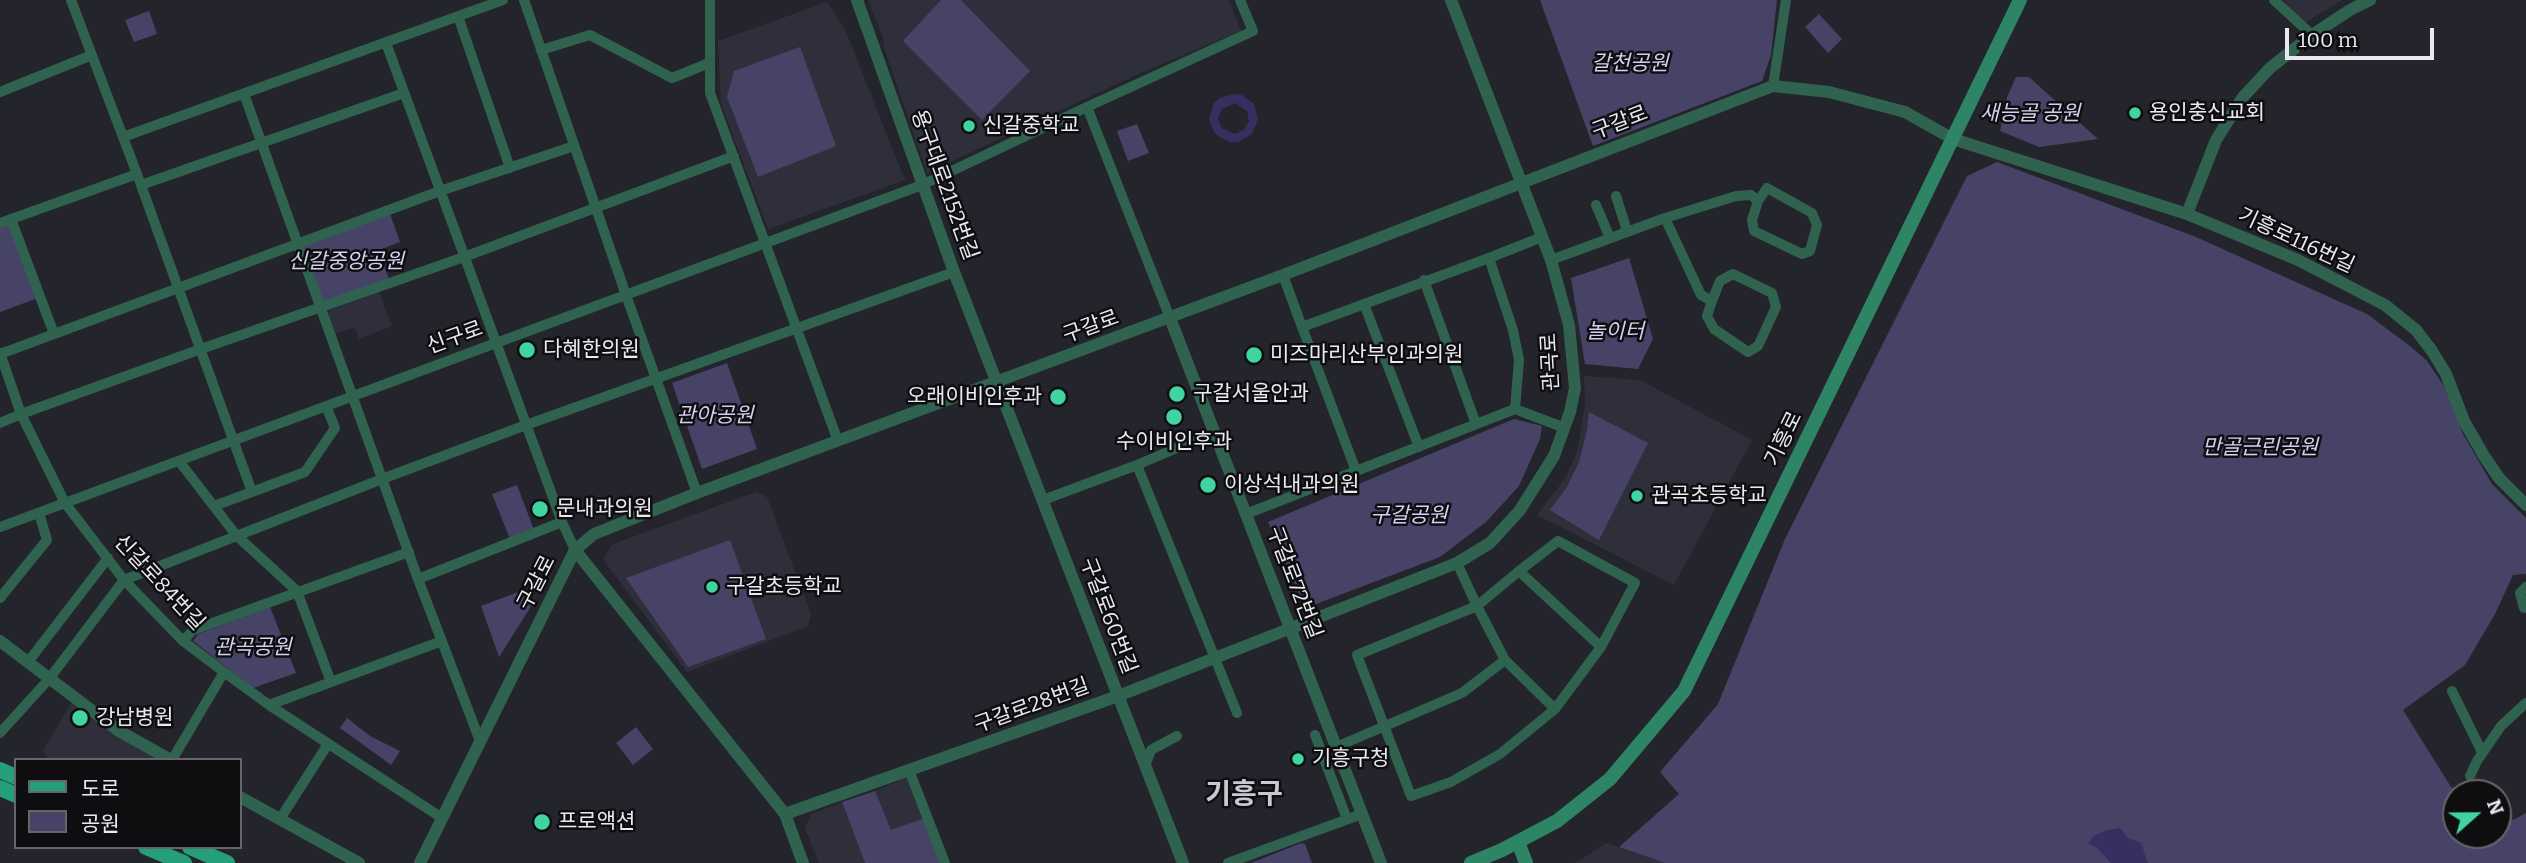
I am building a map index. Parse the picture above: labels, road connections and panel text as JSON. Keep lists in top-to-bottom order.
{
  "streets": {
    "main road": ["기흥로"],
    "street": [
      "구갈로",
      "용구대로2152번길",
      "기흥로116번길",
      "신구로",
      "관곡로",
      "신갈로84번길",
      "구갈로72번길",
      "구갈로60번길",
      "구갈로28번길"
    ]
  },
  "crossings": [
    ["구갈로", "용구대로2152번길"],
    ["구갈로", "기흥로116번길"],
    ["구갈로", "관곡로"],
    ["구갈로", "기흥로"],
    ["구갈로", "신갈로84번길"],
    ["구갈로", "구갈로72번길"],
    ["구갈로", "구갈로60번길"],
    ["용구대로2152번길", "신구로"],
    ["용구대로2152번길", "구갈로60번길"],
    ["기흥로116번길", "기흥로"],
    ["신구로", "신갈로84번길"],
    ["관곡로", "구갈로72번길"],
    ["관곡로", "구갈로28번길"],
    ["구갈로72번길", "구갈로28번길"],
    ["구갈로60번길", "구갈로28번길"]
  ],
  "districts": ["기흥구"],
  "parks": [
    "갈천공원",
    "새능골 공원",
    "신갈중앙공원",
    "놀이터",
    "관아공원",
    "만골근린공원",
    "구갈공원",
    "관곡공원"
  ],
  "places": [
    "용인충신교회",
    "신갈중학교",
    "다혜한의원",
    "미즈마리산부인과의원",
    "구갈서울안과",
    "오래이비인후과",
    "수이비인후과",
    "이상석내과의원",
    "관곡초등학교",
    "문내과의원",
    "구갈초등학교",
    "강남병원",
    "기흥구청",
    "프로액션"
  ],
  "legend": ["도로", "공원"],
  "scale_bar": "100 m",
  "north": "right"
}
